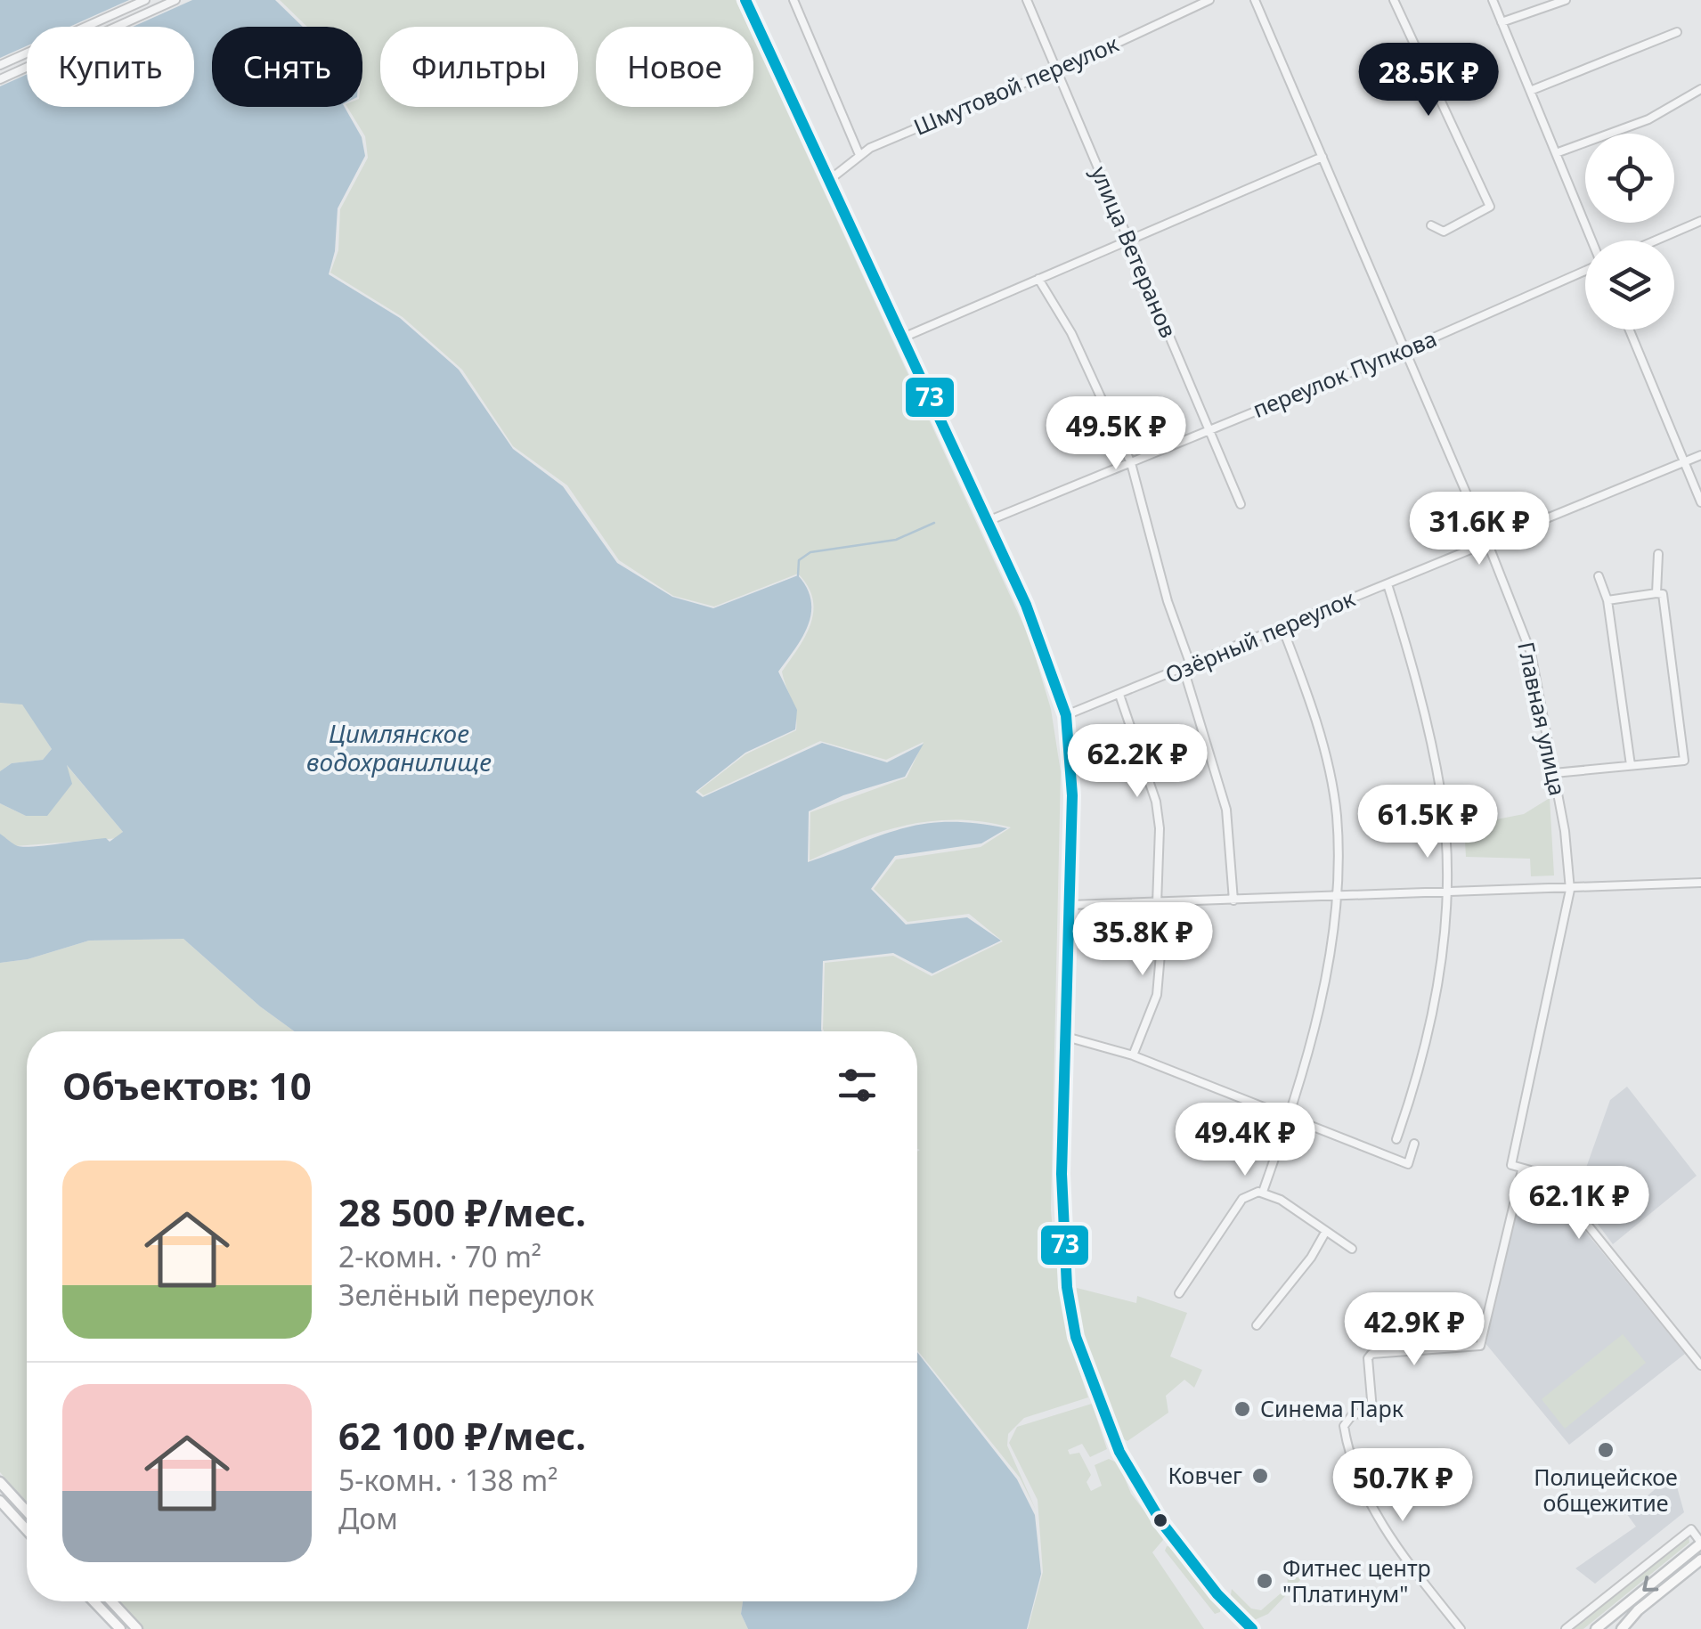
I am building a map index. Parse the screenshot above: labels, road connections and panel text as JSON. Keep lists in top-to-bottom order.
{
  "streets": {
    "street": [
      "Шмутовой переулок",
      "улица Ветеранов",
      "переулок Пупкова",
      "Озёрный переулок",
      "Главная улица"
    ]
  },
  "crossings": [
    ["Шмутовой переулок", "улица Ветеранов"],
    ["улица Ветеранов", "переулок Пупкова"],
    ["переулок Пупкова", "Главная улица"],
    ["Озёрный переулок", "Главная улица"]
  ],
  "water": ["Цимлянское водохранилище"],
  "places": [
    "Синема Парк",
    "Полицейское общежитие",
    "Ковчег",
    "Фитнес центр \"Платинум\""
  ],
  "lines": ["transit line 73"],
  "page": {
    "chip": [
      "Купить",
      "Снять",
      "Фильтры",
      "Новое"
    ],
    "price": [
      "28.5K ₽",
      "49.5K ₽",
      "31.6K ₽",
      "62.2K ₽",
      "61.5K ₽",
      "35.8K ₽",
      "49.4K ₽",
      "62.1K ₽",
      "42.9K ₽",
      "50.7K ₽"
    ],
    "heading": "Объектов: 10",
    "list": [
      {
        "name": "28 500 ₽/мес.",
        "note": "2-комн. · 70 m² · Зелёный переулок"
      },
      {
        "name": "62 100 ₽/мес.",
        "note": "5-комн. · 138 m² · Дом"
      }
    ]
  }
}
